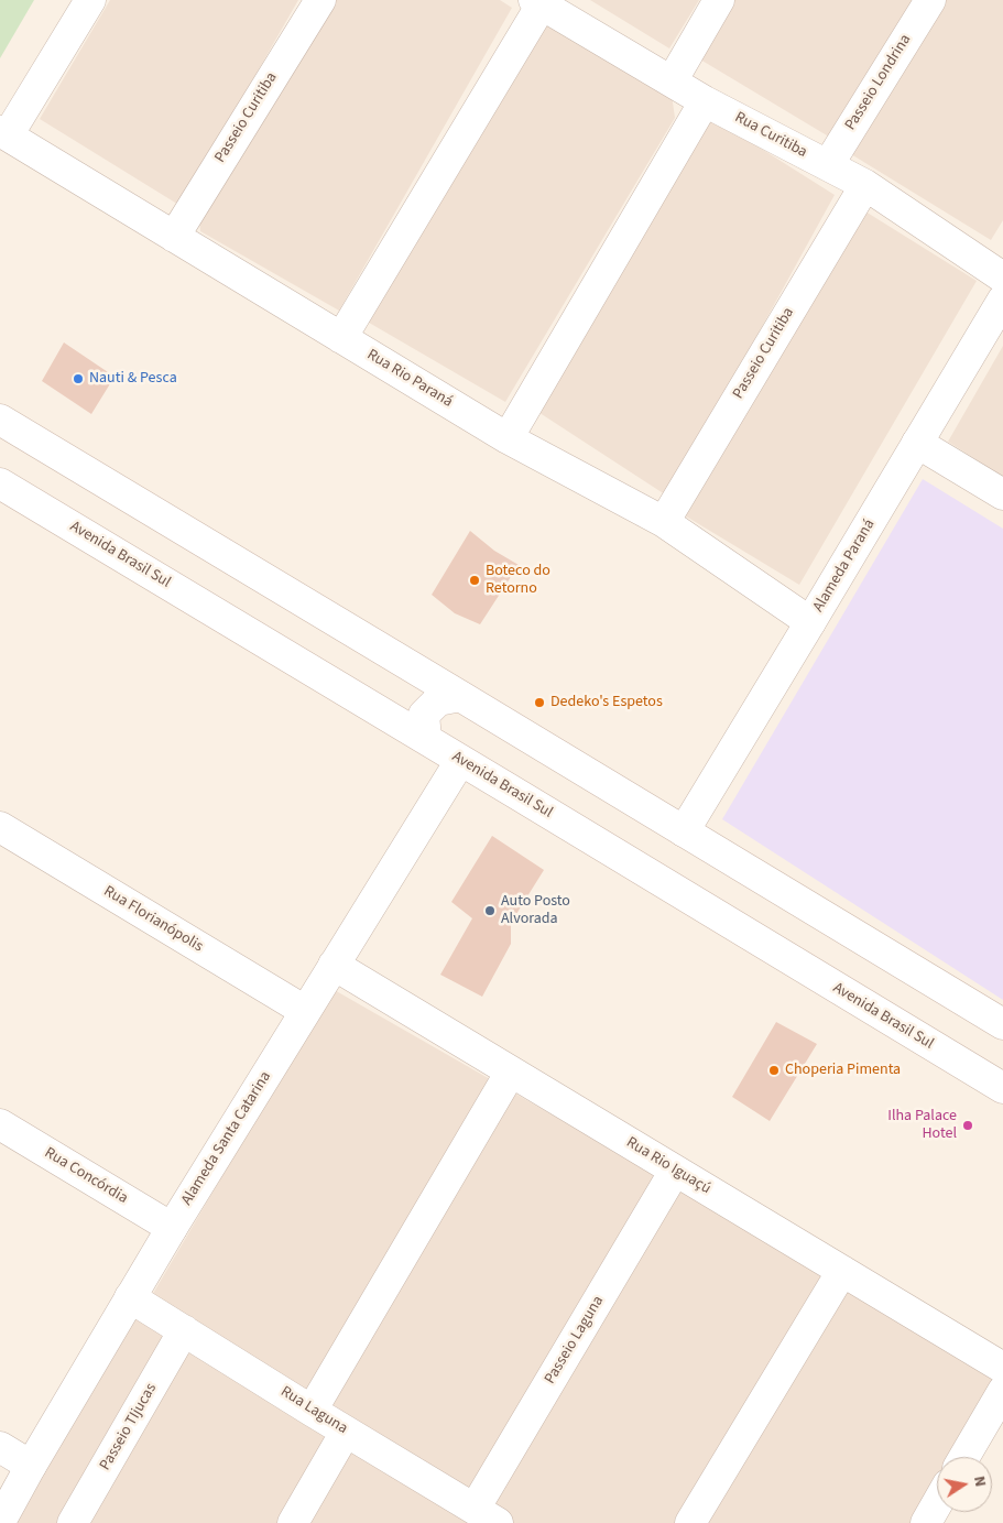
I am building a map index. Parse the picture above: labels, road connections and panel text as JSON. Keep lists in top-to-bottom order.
{
  "streets": {
    "street": [
      "Passeio Londrina",
      "Passeio Curitiba",
      "Rua Curitiba",
      "Rua Rio Paraná",
      "Avenida Brasil Sul",
      "Alameda Paraná",
      "Rua Florianópolis",
      "Alameda Santa Catarina",
      "Rua Rio Iguaçú",
      "Rua Concórdia",
      "Passeio Laguna",
      "Rua Laguna",
      "Passeio TIjucas"
    ]
  },
  "crossings": [
    ["Passeio Londrina", "Rua Curitiba"],
    ["Passeio Curitiba", "Rua Curitiba"],
    ["Passeio Curitiba", "Rua Rio Paraná"],
    ["Rua Rio Paraná", "Alameda Paraná"],
    ["Avenida Brasil Sul", "Alameda Santa Catarina"],
    ["Rua Florianópolis", "Alameda Santa Catarina"],
    ["Alameda Santa Catarina", "Rua Rio Iguaçú"],
    ["Alameda Santa Catarina", "Rua Concórdia"],
    ["Alameda Santa Catarina", "Rua Laguna"],
    ["Rua Rio Iguaçú", "Passeio Laguna"],
    ["Passeio Laguna", "Rua Laguna"],
    ["Rua Laguna", "Passeio TIjucas"]
  ],
  "places": [
    "Nauti & Pesca",
    "Boteco do Retorno",
    "Dedeko's Espetos",
    "Auto Posto Alvorada",
    "Choperia Pimenta",
    "Ilha Palace Hotel"
  ],
  "north": "right"
}
